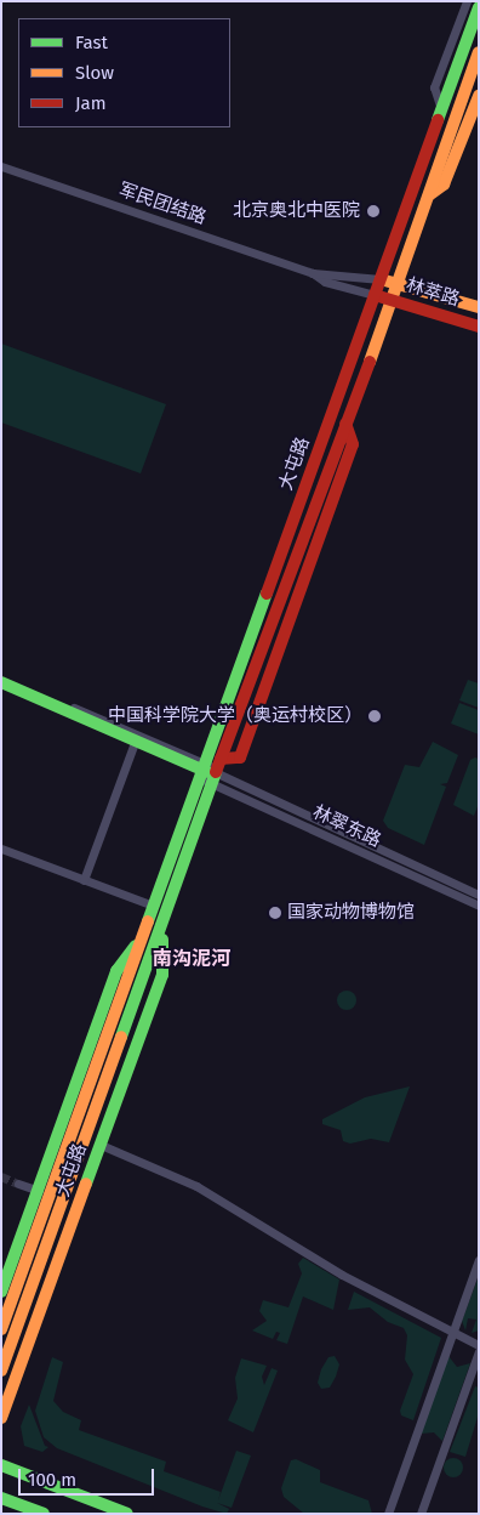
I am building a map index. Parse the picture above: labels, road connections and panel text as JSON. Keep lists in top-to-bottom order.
{
  "streets": {
    "main road": ["林萃路", "大屯路"],
    "street": ["军民团结路", "林翠东路"]
  },
  "crossings": [
    ["军民团结路", "林萃路"],
    ["军民团结路", "大屯路"],
    ["林萃路", "大屯路"],
    ["大屯路", "林翠东路"]
  ],
  "districts": ["南沟泥河"],
  "places": ["北京奥北中医院", "中国科学院大学（奥运村校区）", "国家动物博物馆"],
  "legend": ["Fast", "Slow", "Jam"],
  "scale_bar": "100 m"
}
